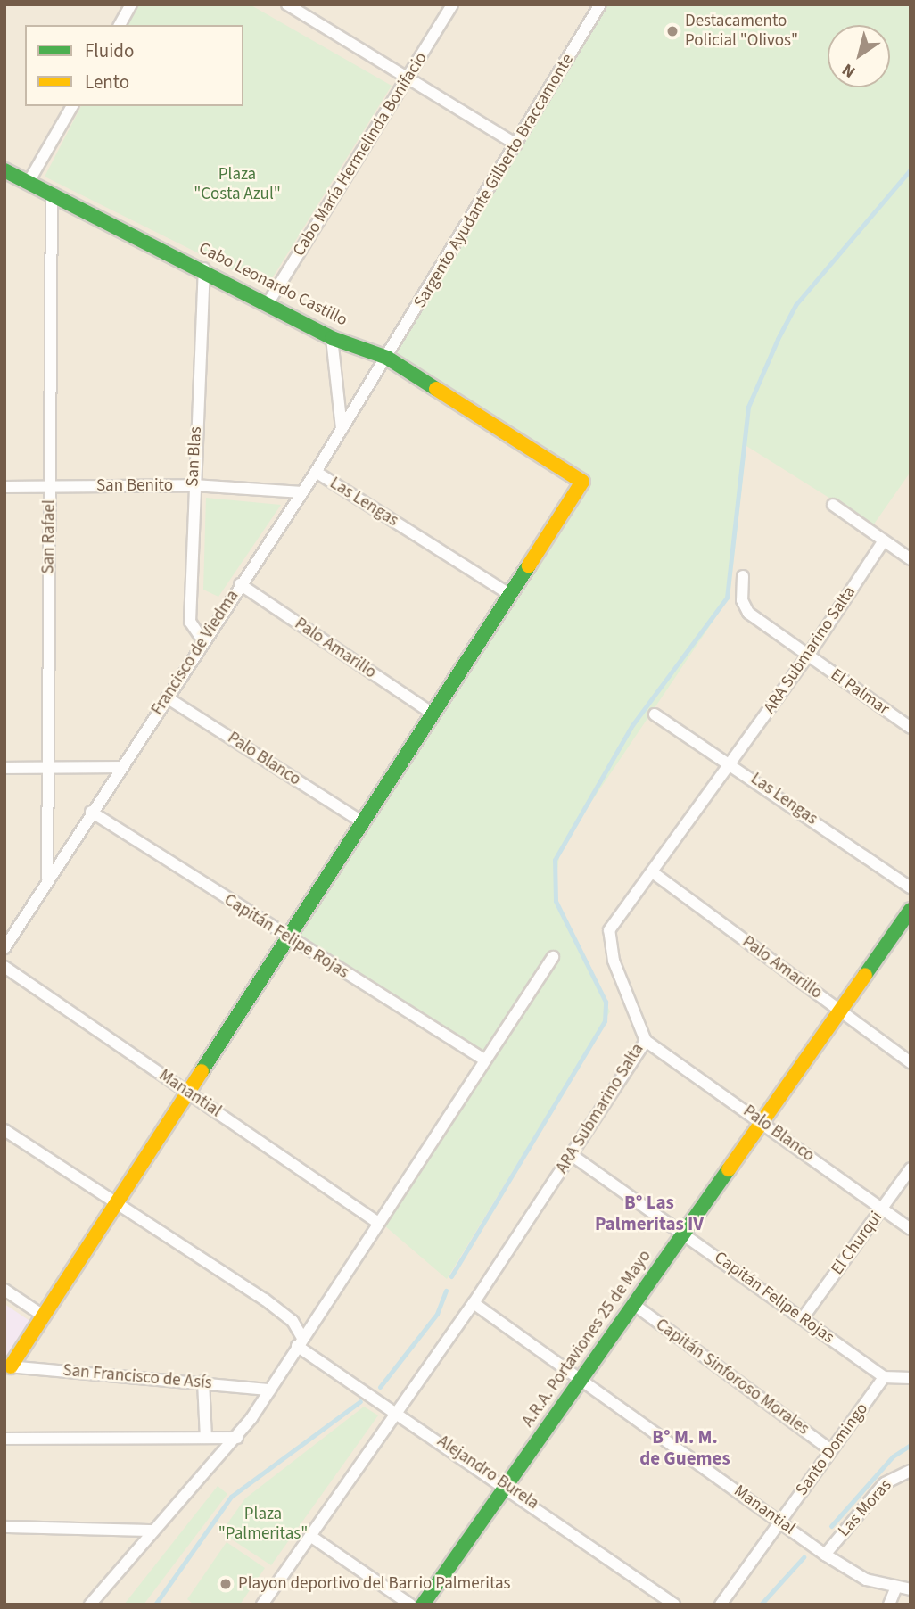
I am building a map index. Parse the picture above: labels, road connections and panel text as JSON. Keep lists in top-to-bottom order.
{
  "streets": {
    "street": [
      "Cabo María Hermelinda Bonifacio",
      "Sargento Ayudante Gilberto Braccamonte",
      "Cabo Leonardo Castillo",
      "San Blas",
      "San Benito",
      "Las Lengas",
      "San Rafael",
      "Palo Amarillo",
      "ARA Submarino Salta",
      "Francisco de Viedma",
      "El Palmar",
      "Palo Blanco",
      "Capitán Felipe Rojas",
      "Manantial",
      "El Churqui",
      "A.R.A. Portaviones 25 de Mayo",
      "San Francisco de Asís",
      "Capitán Sinforoso Morales",
      "Santo Domingo",
      "Alejandro Burela",
      "Las Moras"
    ]
  },
  "crossings": [
    ["Cabo María Hermelinda Bonifacio", "Cabo Leonardo Castillo"],
    ["Sargento Ayudante Gilberto Braccamonte", "Cabo Leonardo Castillo"],
    ["Sargento Ayudante Gilberto Braccamonte", "Francisco de Viedma"],
    ["Cabo Leonardo Castillo", "San Blas"],
    ["Cabo Leonardo Castillo", "Las Lengas"],
    ["Cabo Leonardo Castillo", "San Rafael"],
    ["Cabo Leonardo Castillo", "Francisco de Viedma"],
    ["San Blas", "San Benito"],
    ["San Blas", "Francisco de Viedma"],
    ["San Benito", "San Rafael"],
    ["San Benito", "Francisco de Viedma"],
    ["Las Lengas", "ARA Submarino Salta"],
    ["Las Lengas", "Francisco de Viedma"],
    ["San Rafael", "Francisco de Viedma"],
    ["Palo Amarillo", "ARA Submarino Salta"],
    ["Palo Amarillo", "Francisco de Viedma"],
    ["Palo Amarillo", "A.R.A. Portaviones 25 de Mayo"],
    ["ARA Submarino Salta", "El Palmar"],
    ["ARA Submarino Salta", "Palo Blanco"],
    ["ARA Submarino Salta", "Capitán Felipe Rojas"],
    ["ARA Submarino Salta", "Manantial"],
    ["ARA Submarino Salta", "Alejandro Burela"],
    ["Francisco de Viedma", "Palo Blanco"],
    ["Francisco de Viedma", "Capitán Felipe Rojas"],
    ["Palo Blanco", "El Churqui"],
    ["Palo Blanco", "A.R.A. Portaviones 25 de Mayo"],
    ["Capitán Felipe Rojas", "El Churqui"],
    ["Capitán Felipe Rojas", "A.R.A. Portaviones 25 de Mayo"],
    ["Capitán Felipe Rojas", "Santo Domingo"],
    ["Manantial", "A.R.A. Portaviones 25 de Mayo"],
    ["Manantial", "Santo Domingo"],
    ["Manantial", "Las Moras"],
    ["A.R.A. Portaviones 25 de Mayo", "Capitán Sinforoso Morales"],
    ["A.R.A. Portaviones 25 de Mayo", "Alejandro Burela"],
    ["Capitán Sinforoso Morales", "Santo Domingo"]
  ],
  "districts": ["B° Las Palmeritas IV", "B° M. M. de Guemes"],
  "parks": ["Plaza \"Costa Azul\"", "Plaza \"Palmeritas\""],
  "places": ["Destacamento Policial \"Olivos\"", "Playon deportivo del Barrio Palmeritas"],
  "legend": ["Fluido", "Lento"],
  "north": "bottom left"
}
